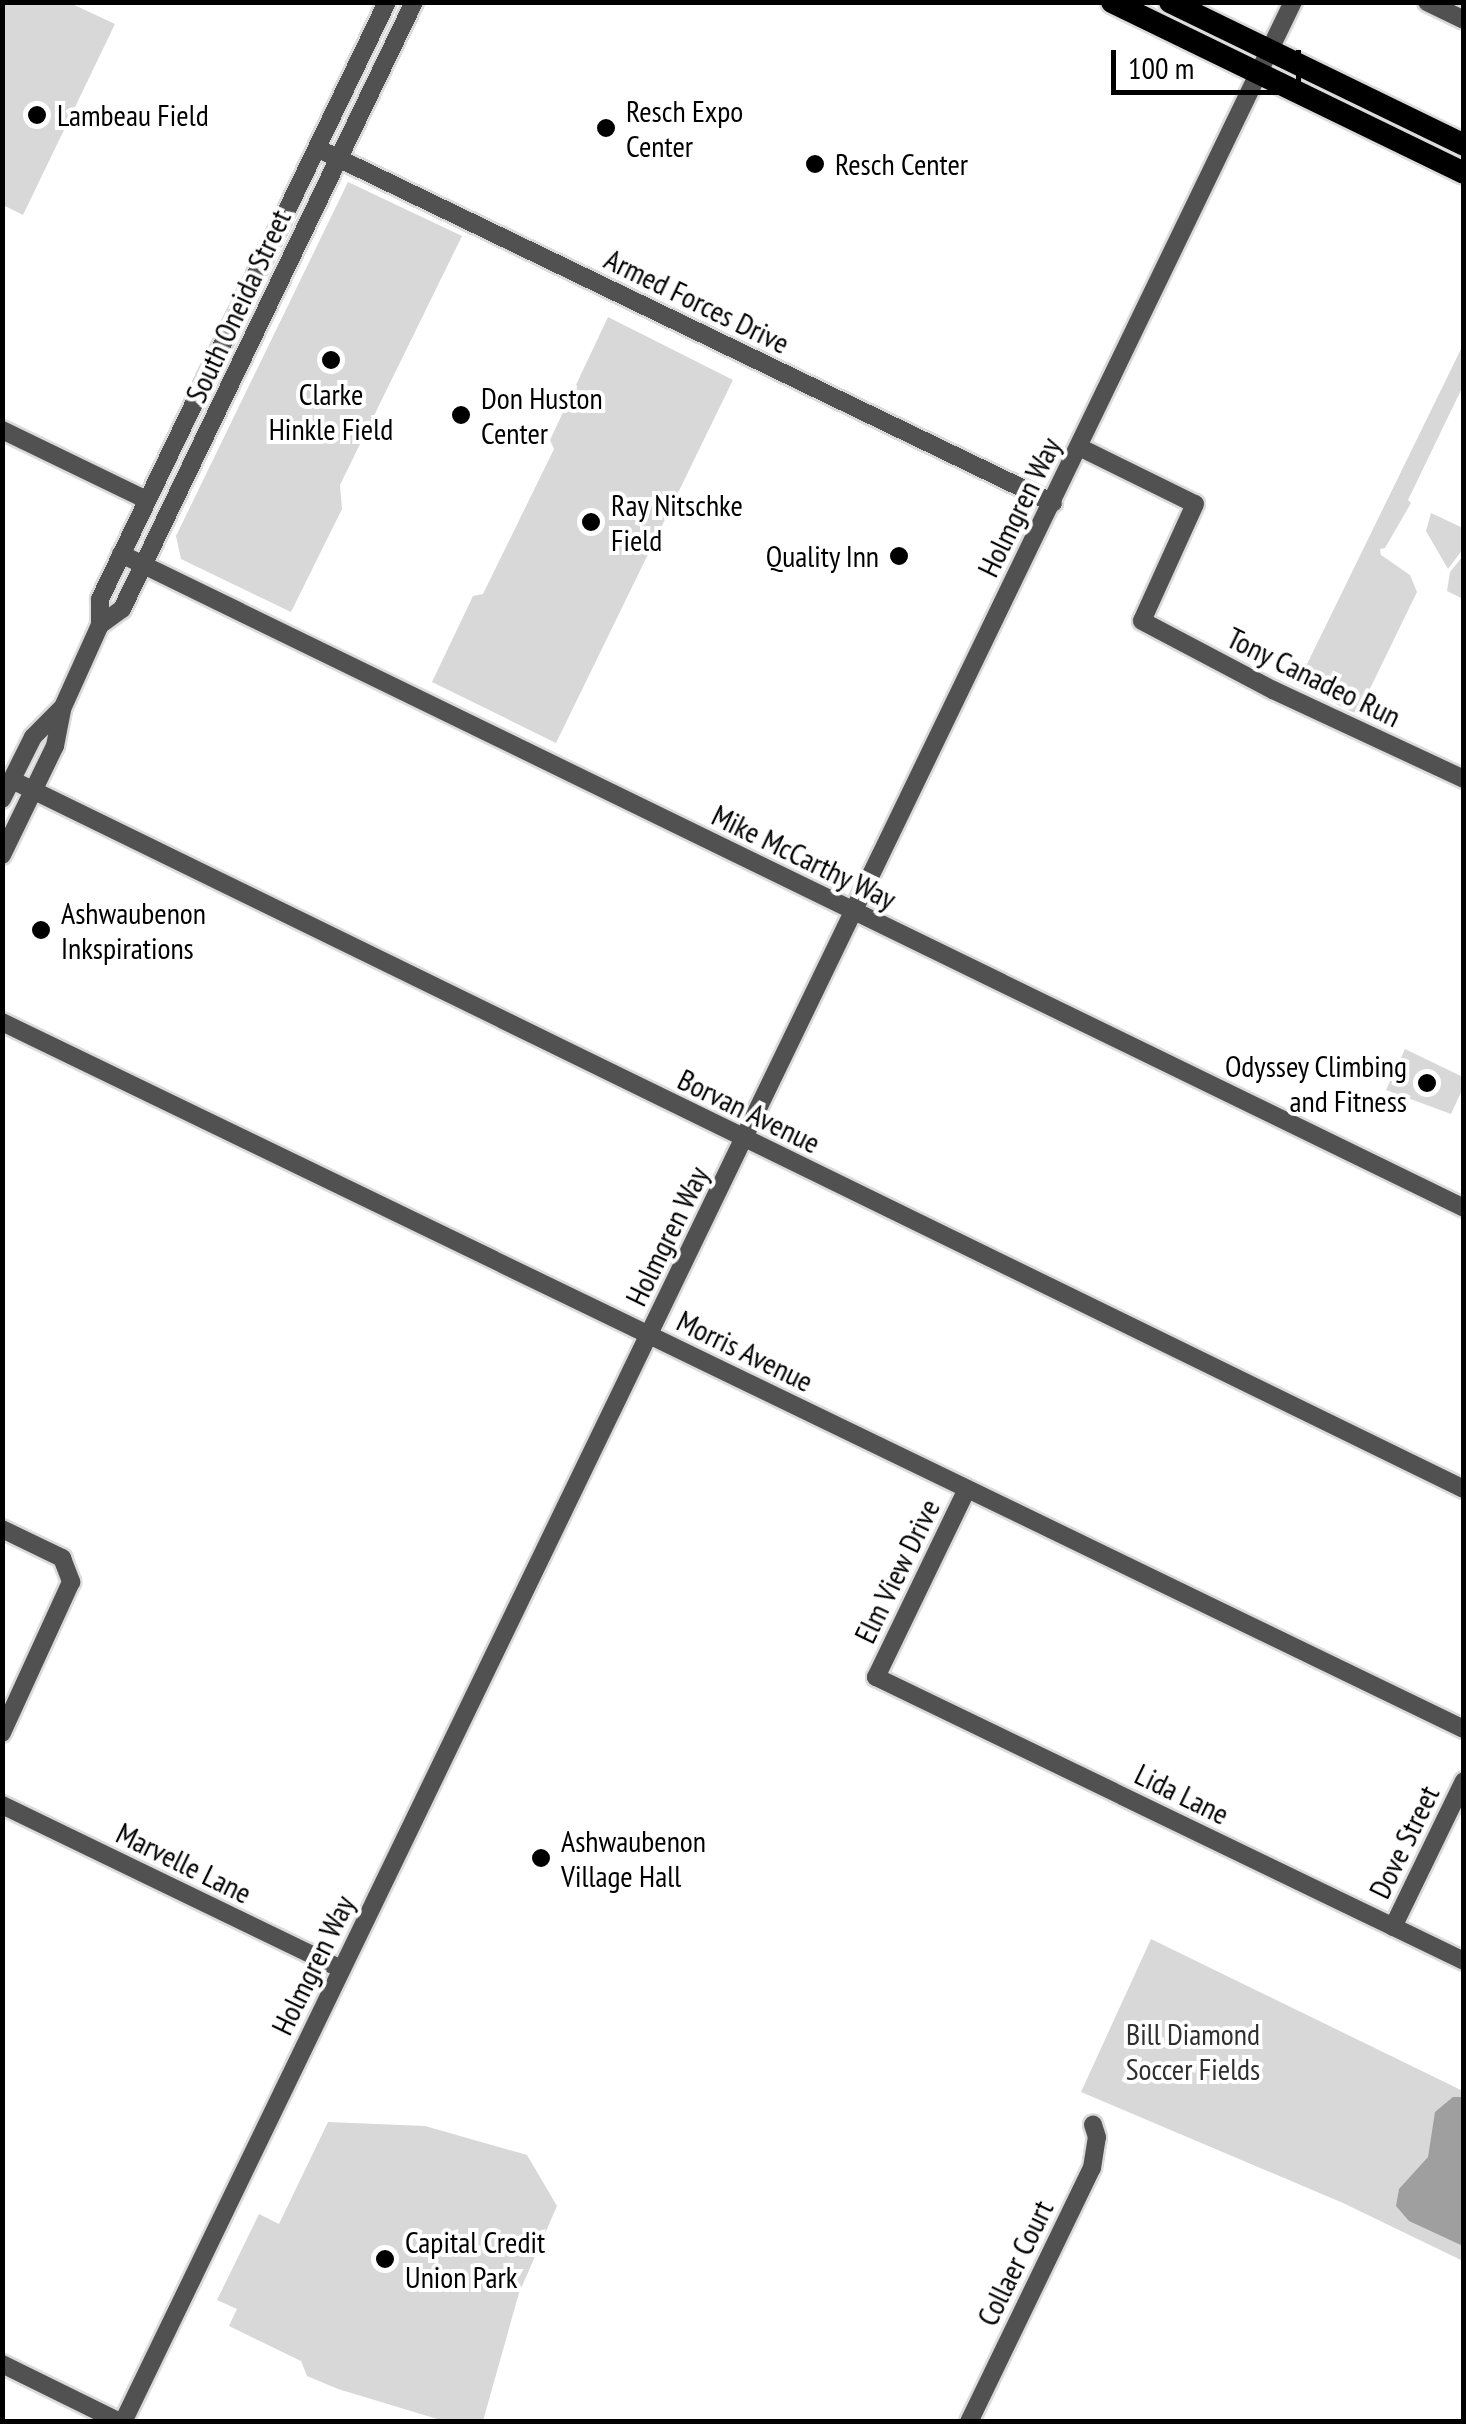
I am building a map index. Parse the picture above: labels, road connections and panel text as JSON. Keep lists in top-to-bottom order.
{
  "streets": {
    "street": [
      "Armed Forces Drive",
      "South Oneida Street",
      "Holmgren Way",
      "Tony Canadeo Run",
      "Mike McCarthy Way",
      "Borvan Avenue",
      "Morris Avenue",
      "Elm View Drive",
      "Lida Lane",
      "Dove Street",
      "Marvelle Lane",
      "Collaer Court"
    ]
  },
  "crossings": [
    ["Armed Forces Drive", "South Oneida Street"],
    ["Armed Forces Drive", "Holmgren Way"],
    ["South Oneida Street", "Mike McCarthy Way"],
    ["South Oneida Street", "Borvan Avenue"],
    ["Holmgren Way", "Tony Canadeo Run"],
    ["Holmgren Way", "Mike McCarthy Way"],
    ["Holmgren Way", "Borvan Avenue"],
    ["Holmgren Way", "Morris Avenue"],
    ["Holmgren Way", "Marvelle Lane"],
    ["Morris Avenue", "Elm View Drive"],
    ["Elm View Drive", "Lida Lane"],
    ["Lida Lane", "Dove Street"]
  ],
  "parks": ["Bill Diamond Soccer Fields"],
  "places": [
    "Lambeau Field",
    "Resch Expo Center",
    "Resch Center",
    "Clarke Hinkle Field",
    "Don Huston Center",
    "Ray Nitschke Field",
    "Quality Inn",
    "Ashwaubenon Inkspirations",
    "Odyssey Climbing and Fitness",
    "Ashwaubenon Village Hall",
    "Capital Credit Union Park"
  ],
  "scale_bar": "100 m"
}
